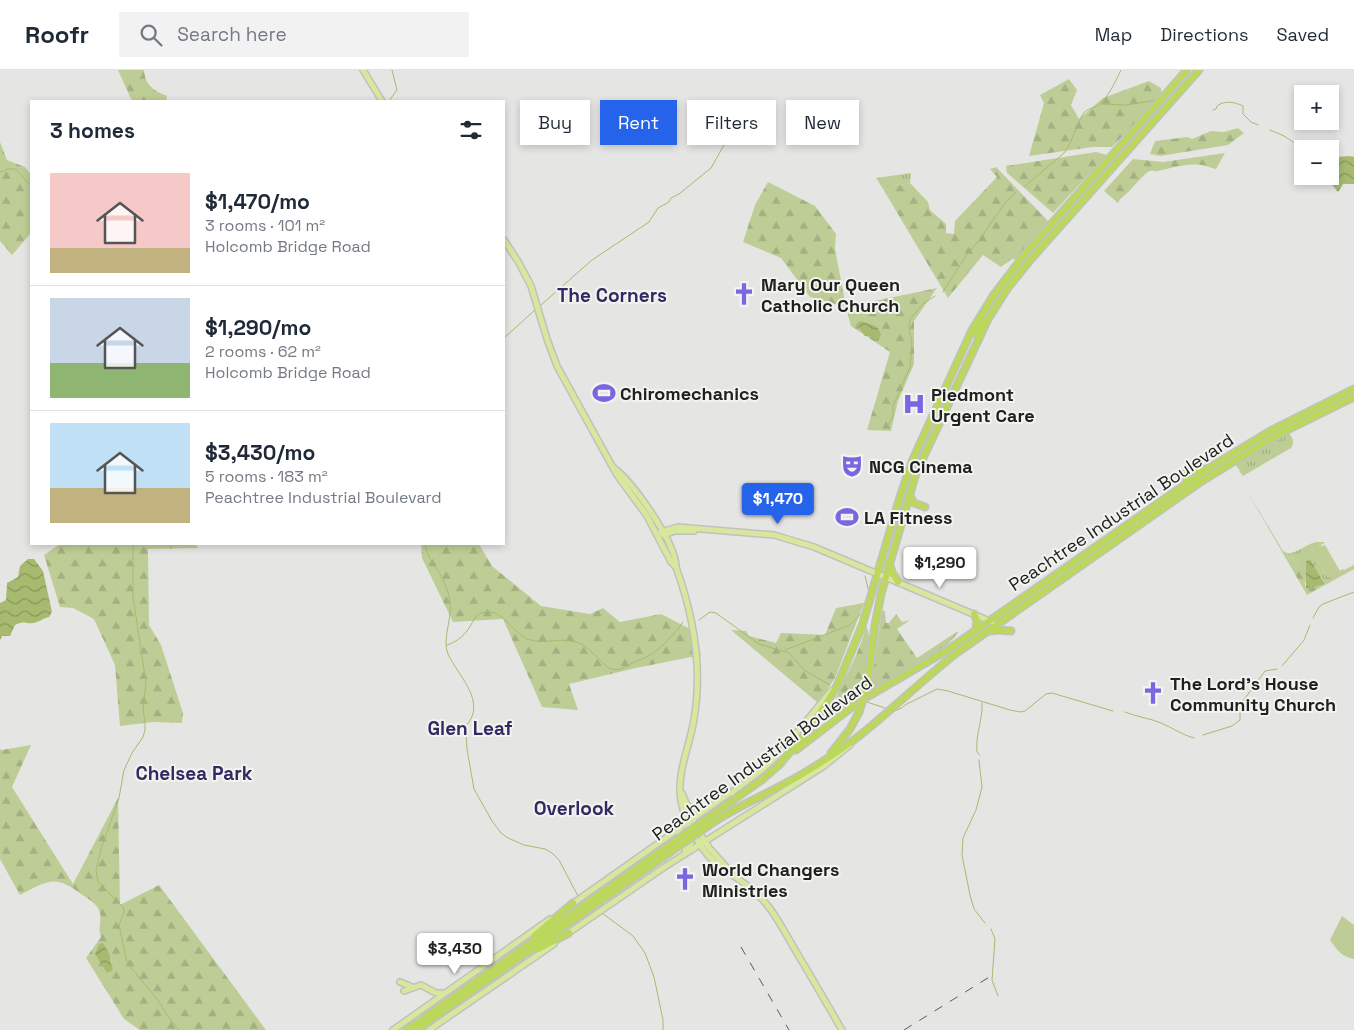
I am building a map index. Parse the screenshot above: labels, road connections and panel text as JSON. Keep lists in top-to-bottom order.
{
  "streets": {
    "highway": ["Peachtree Industrial Boulevard"]
  },
  "districts": [
    "The Corners",
    "Glen Leaf",
    "Chelsea Park",
    "Overlook"
  ],
  "places": {
    "church": ["Mary Our Queen Catholic Church", "The Lord's House Community Church", "World Changers Ministries"],
    "sports": ["Chiromechanics", "LA Fitness"],
    "hospital": ["Piedmont Urgent Care"],
    "theatre": ["NCG Cinema"]
  },
  "page": {
    "header": "Roofr",
    "search": "Search here",
    "nav": ["Map", "Directions", "Saved"],
    "map_buttons": ["+", "−"],
    "chip": [
      "Buy",
      "Rent",
      "Filters",
      "New"
    ],
    "heading": "3 homes",
    "list": [
      {
        "name": "$1,470/mo",
        "note": "3 rooms · 101 m² · Holcomb Bridge Road"
      },
      {
        "name": "$1,290/mo",
        "note": "2 rooms · 62 m² · Holcomb Bridge Road"
      },
      {
        "name": "$3,430/mo",
        "note": "5 rooms · 183 m² · Peachtree Industrial Boulevard"
      }
    ],
    "price": ["$1,470", "$1,290", "$3,430"]
  }
}
